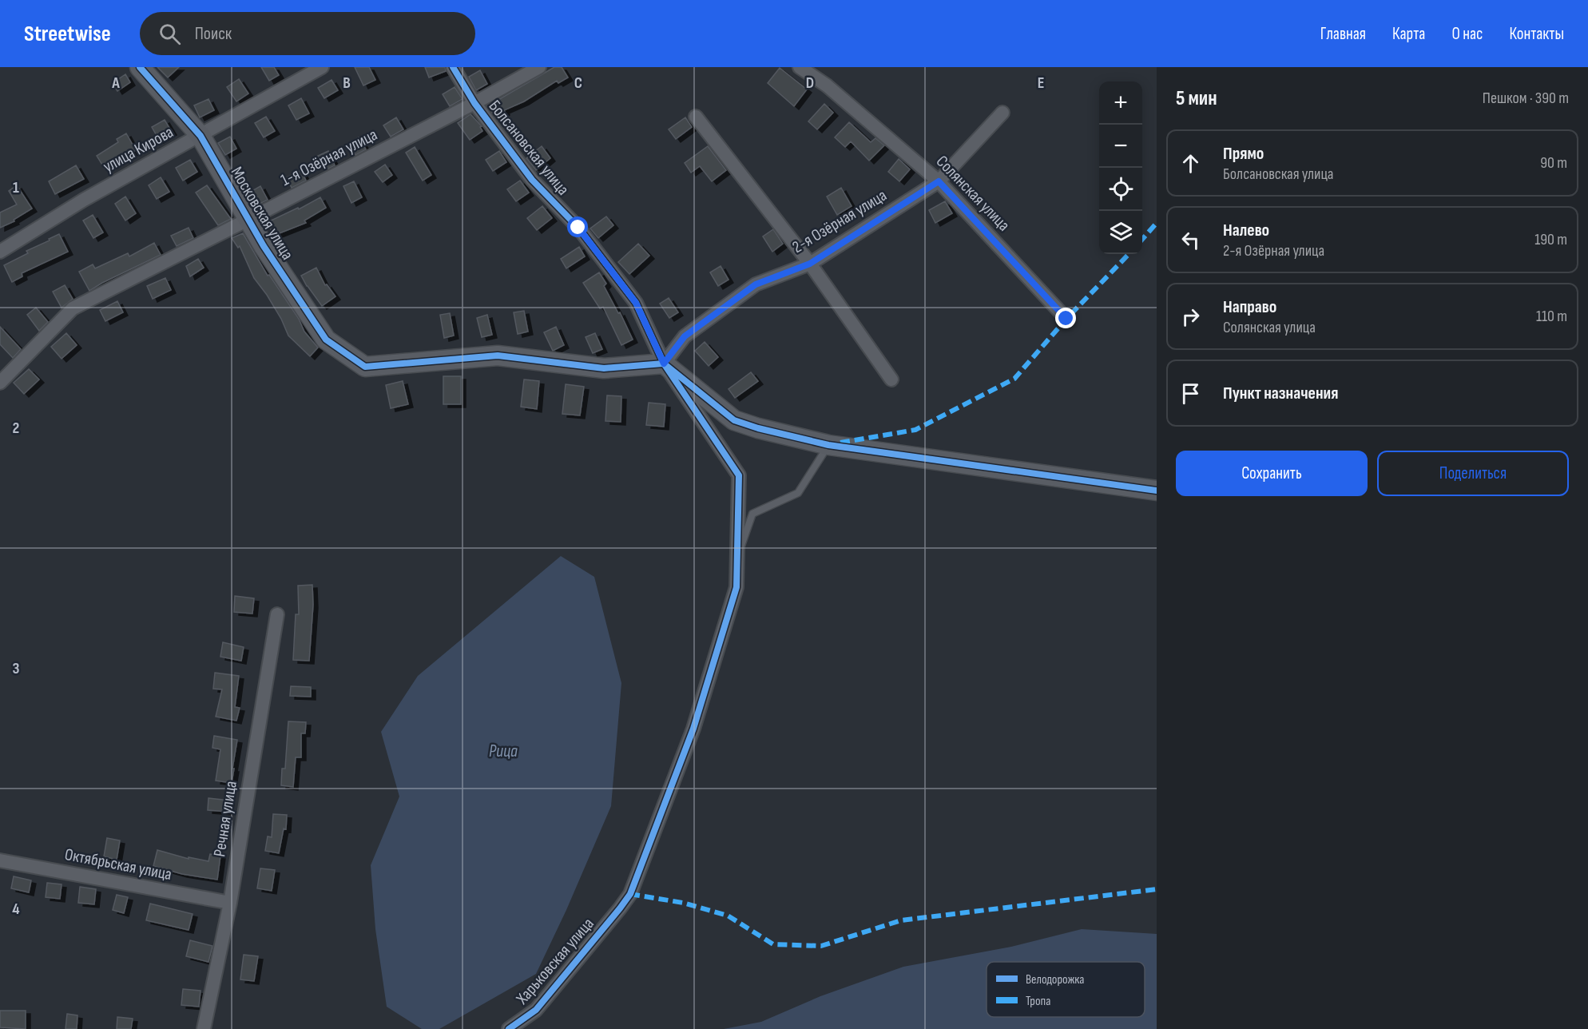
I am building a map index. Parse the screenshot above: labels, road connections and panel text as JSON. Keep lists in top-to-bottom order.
{
  "streets": {
    "street": [
      "Болсановская улица",
      "улица Кирова",
      "1-я Озёрная улица",
      "Солянская улица",
      "Московская улица",
      "2-я Озёрная улица",
      "Речная улица",
      "Октябрьская улица",
      "Харьковская улица"
    ]
  },
  "crossings": [
    ["Болсановская улица", "1-я Озёрная улица"],
    ["Болсановская улица", "Московская улица"],
    ["Болсановская улица", "2-я Озёрная улица"],
    ["Болсановская улица", "Харьковская улица"],
    ["улица Кирова", "Московская улица"],
    ["1-я Озёрная улица", "Московская улица"],
    ["Солянская улица", "2-я Озёрная улица"],
    ["Московская улица", "2-я Озёрная улица"],
    ["Речная улица", "Октябрьская улица"]
  ],
  "water": ["Рица"],
  "legend": ["Велодорожка", "Тропа"],
  "page": {
    "header": "Streetwise",
    "search": "Поиск",
    "nav": [
      "Главная",
      "Карта",
      "О нас",
      "Контакты"
    ],
    "heading": ["5 мин", "Пешком · 390 m"],
    "map_buttons": ["+", "−"],
    "list": [
      ["Прямо", "Болсановская улица", "90 m"],
      ["Налево", "2-я Озёрная улица", "190 m"],
      ["Направо", "Солянская улица", "110 m"],
      "Пункт назначения"
    ],
    "buttons": ["Сохранить", "Поделиться"]
  },
  "grid": {
    "columns": [
      "A",
      "B",
      "C",
      "D",
      "E"
    ],
    "rows": [
      "1",
      "2",
      "3",
      "4"
    ]
  }
}
